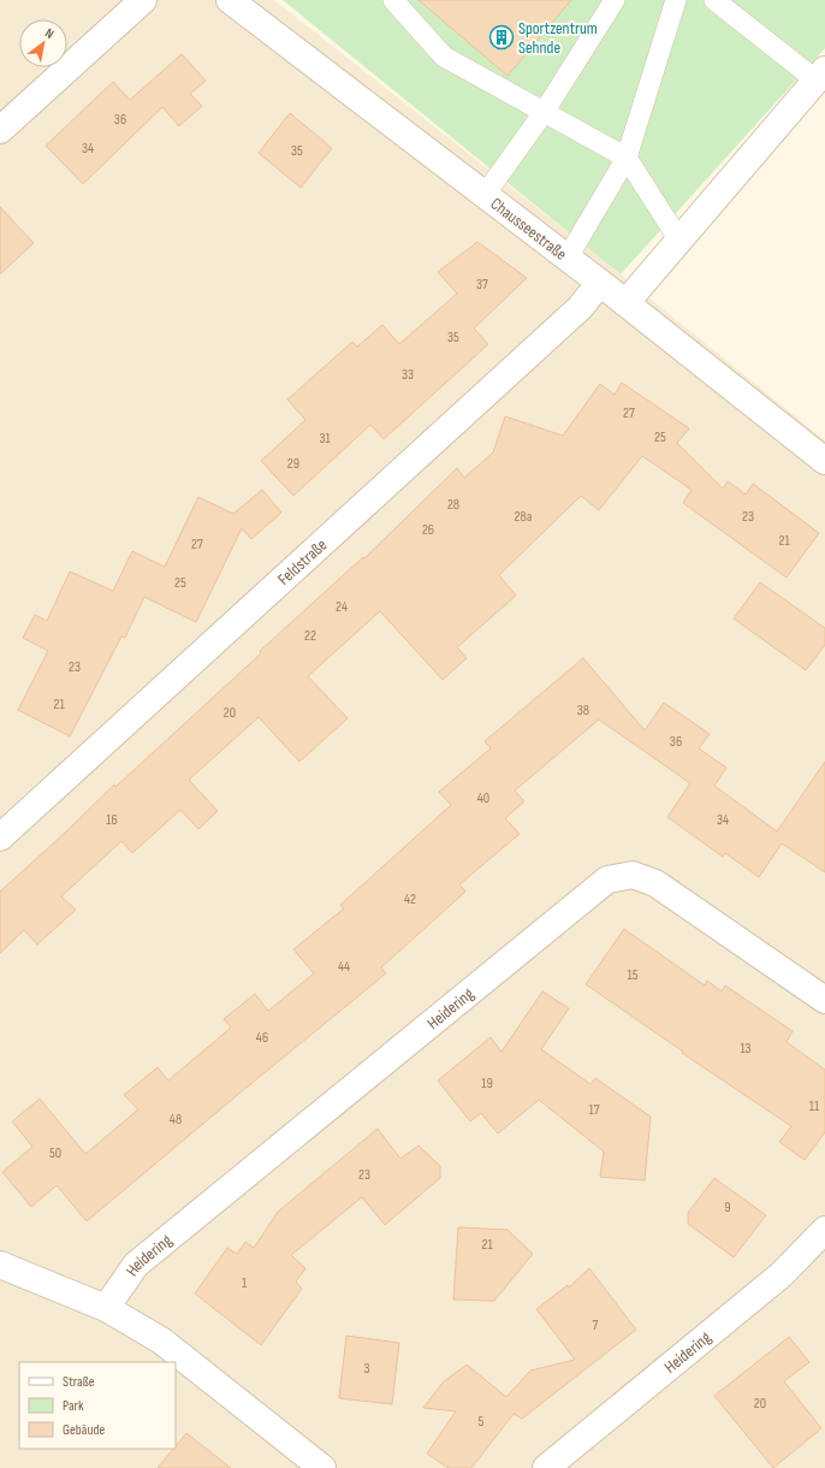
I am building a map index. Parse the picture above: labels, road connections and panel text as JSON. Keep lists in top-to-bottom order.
{
  "streets": {
    "street": ["Chausseestraße", "Feldstraße", "Heidering"]
  },
  "crossings": [
    ["Chausseestraße", "Feldstraße"]
  ],
  "places": {
    "building": ["Sportzentrum Sehnde"]
  },
  "house_numbers": [
    "36",
    "34",
    "35",
    "37",
    "35",
    "33",
    "27",
    "25",
    "31",
    "29",
    "28",
    "28a",
    "23",
    "26",
    "21",
    "27",
    "25",
    "24",
    "22",
    "23",
    "21",
    "38",
    "20",
    "36",
    "40",
    "16",
    "34",
    "42",
    "44",
    "15",
    "46",
    "13",
    "19",
    "11",
    "17",
    "48",
    "50",
    "23",
    "9",
    "21",
    "1",
    "7",
    "3",
    "20",
    "5"
  ],
  "legend": ["Straße", "Park", "Gebäude"],
  "north": "top right"
}
